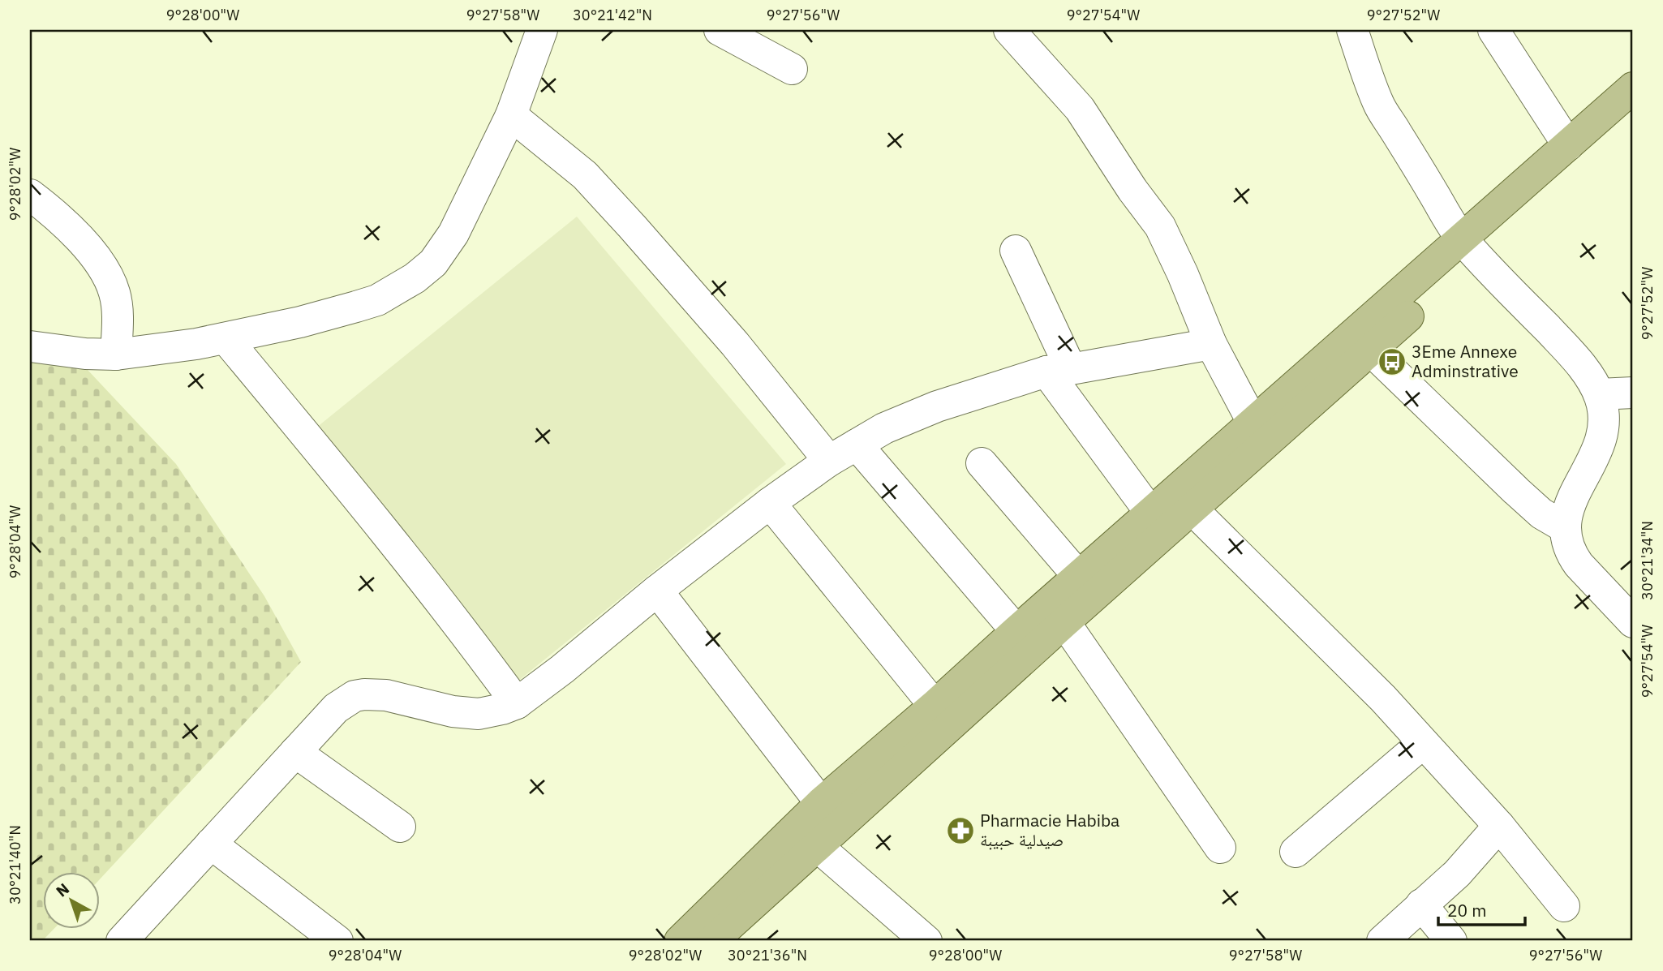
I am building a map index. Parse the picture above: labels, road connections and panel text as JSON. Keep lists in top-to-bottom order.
{
  "places": {
    "bus stop": ["3Eme Annexe Adminstrative"],
    "pharmacy": ["Pharmacie Habiba صيدلية حبيبة"]
  },
  "scale_bar": "20 m",
  "north": "top left",
  "coordinates": [
    "9°28'00\"W",
    "9°27'58\"W",
    "30°21'42\"N",
    "9°27'56\"W",
    "9°27'54\"W",
    "9°27'52\"W",
    "9°28'02\"W",
    "9°28'04\"W",
    "30°21'34\"N",
    "30°21'40\"N",
    "30°21'36\"N"
  ]
}
